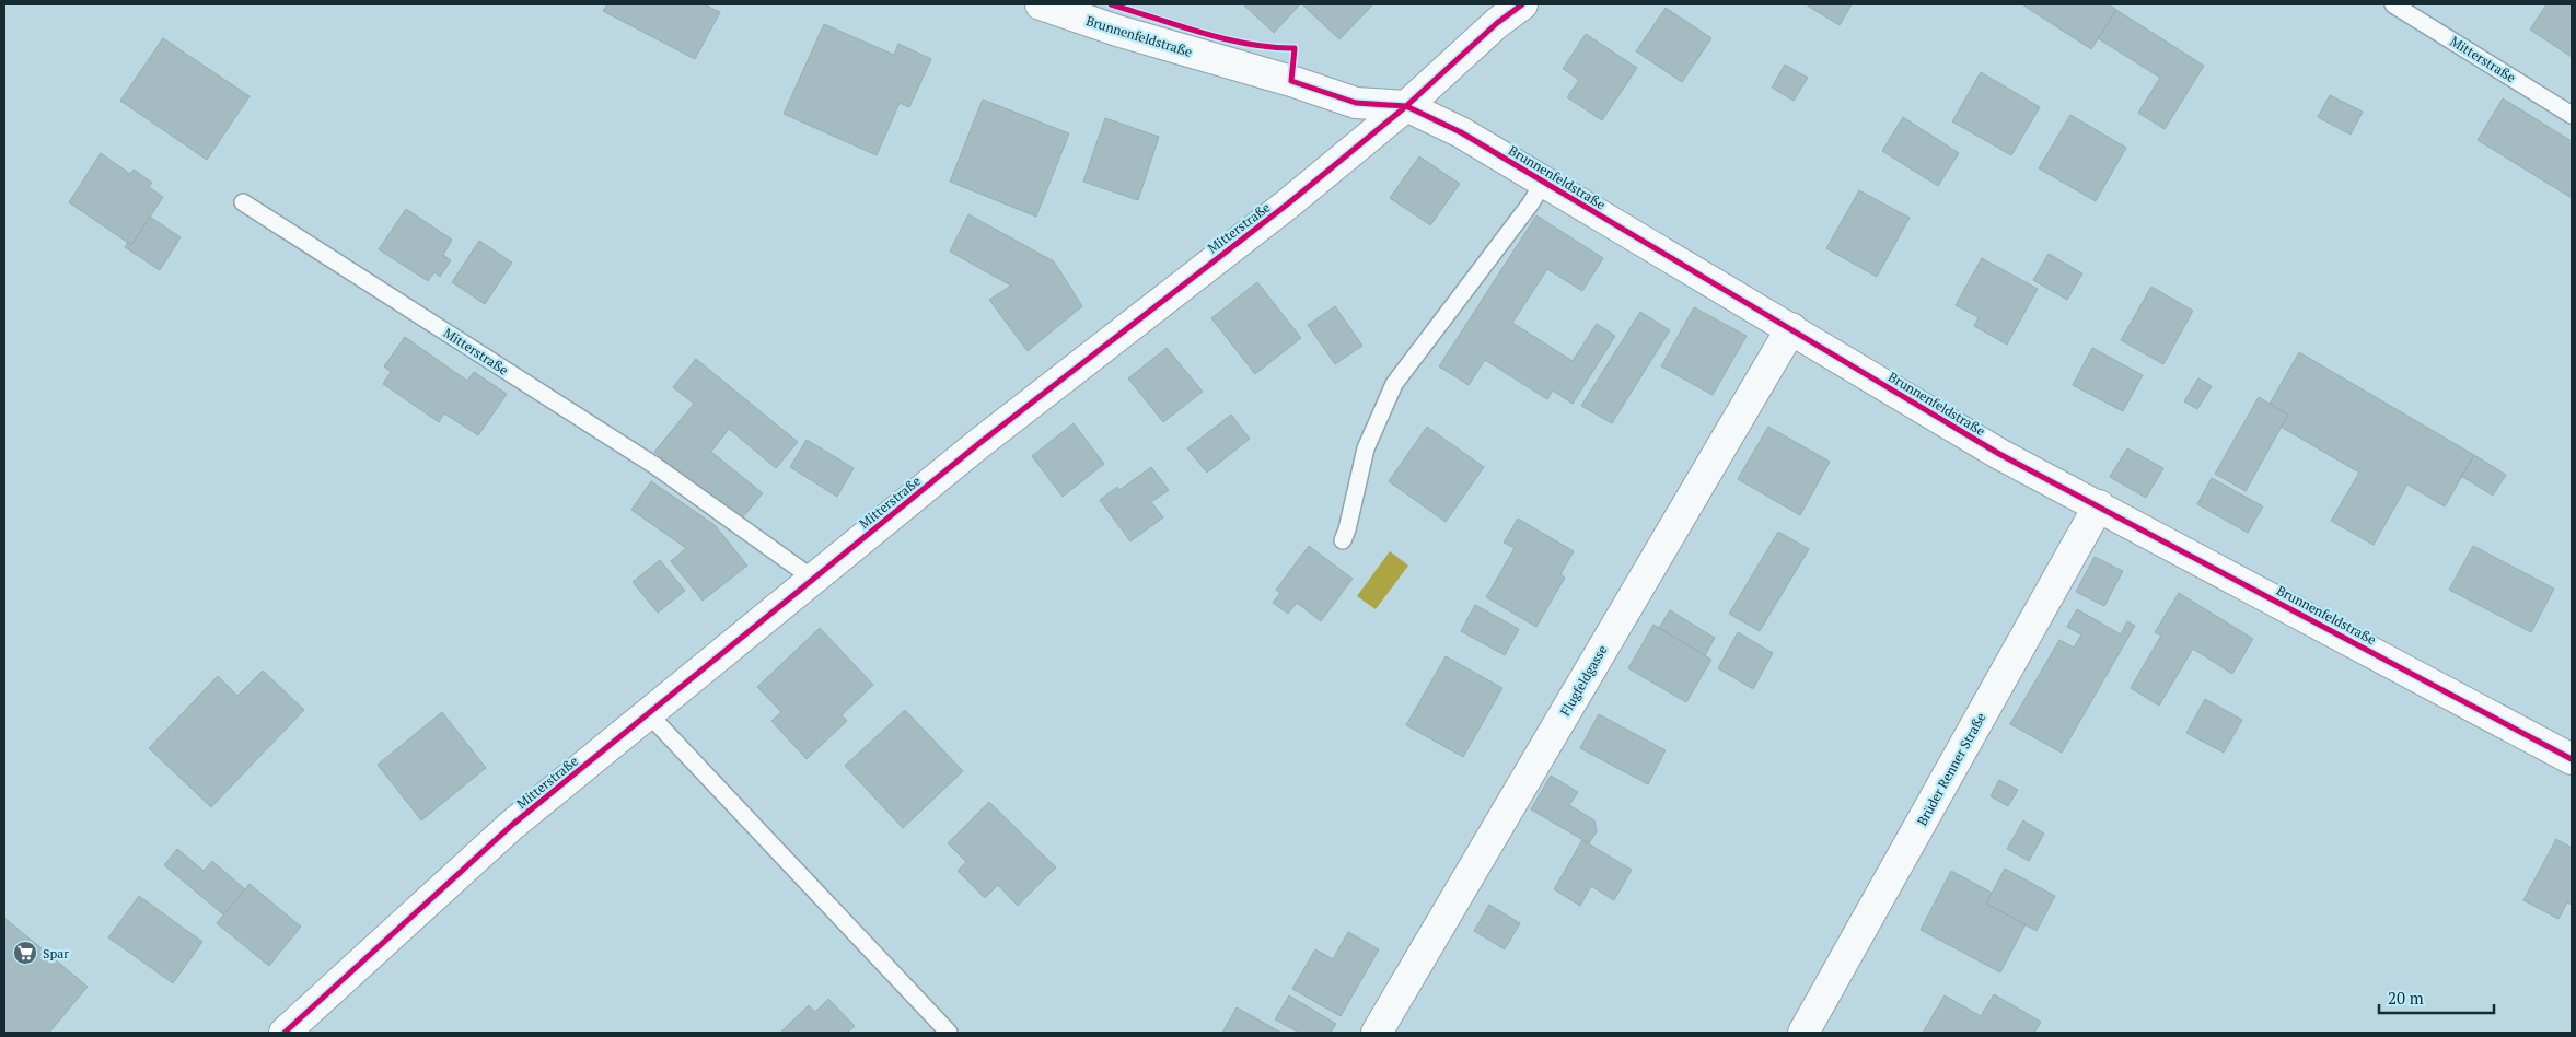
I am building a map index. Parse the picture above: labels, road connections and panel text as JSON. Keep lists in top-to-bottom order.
{
  "streets": {
    "street": [
      "Brunnenfeldstraße",
      "Mitterstraße",
      "Flugfeldgasse",
      "Brüder Renner Straße"
    ]
  },
  "crossings": [
    ["Brunnenfeldstraße", "Mitterstraße"],
    ["Brunnenfeldstraße", "Flugfeldgasse"],
    ["Brunnenfeldstraße", "Brüder Renner Straße"]
  ],
  "places": {
    "supermarket": ["Spar"]
  },
  "scale_bar": "20 m"
}
